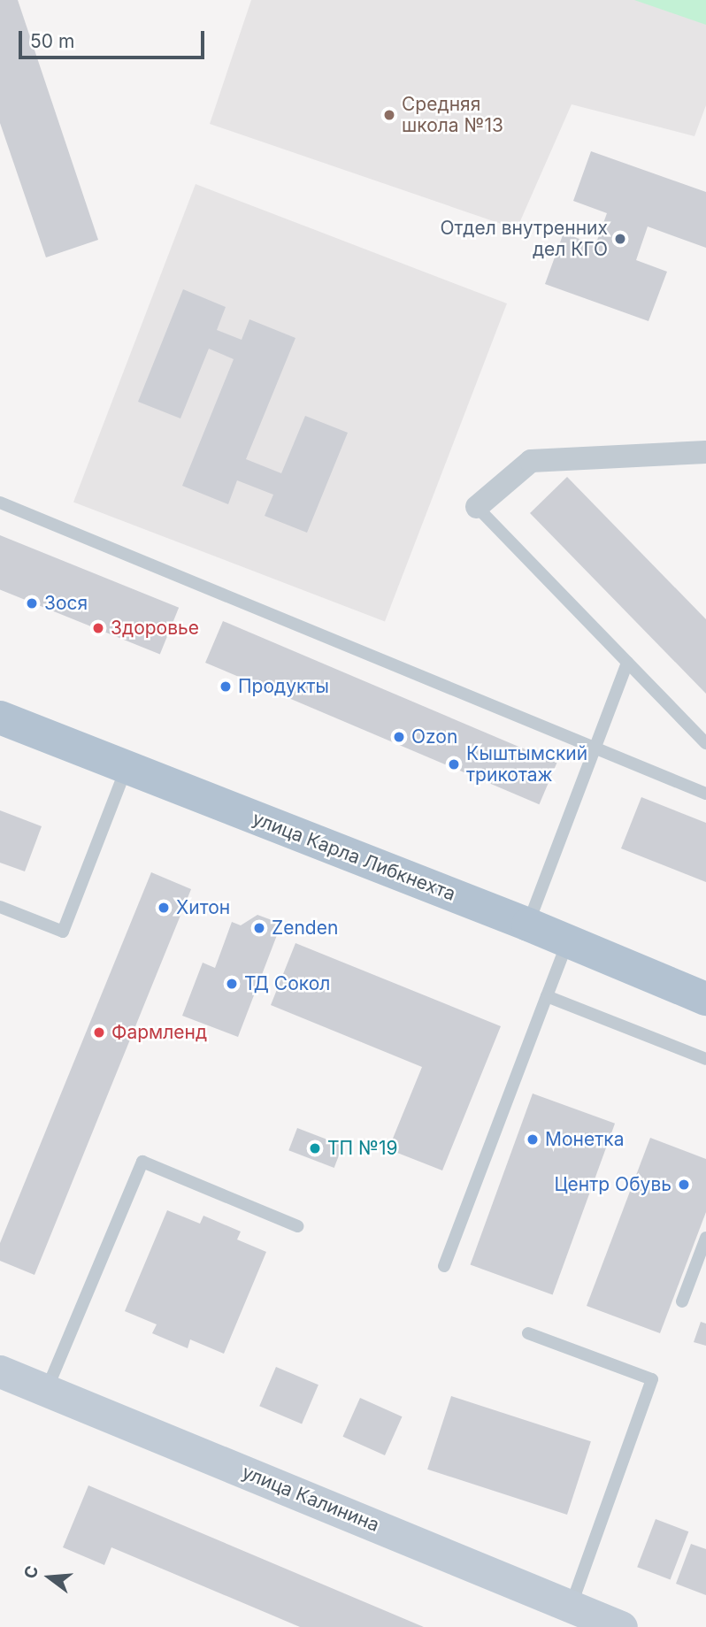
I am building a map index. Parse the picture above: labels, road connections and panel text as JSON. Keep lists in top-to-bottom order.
{
  "streets": {
    "main road": ["улица Карла Либкнехта"],
    "street": ["улица Калинина"]
  },
  "places": [
    "Средняя школа №13",
    "Отдел внутренних дел КГО",
    "Зося",
    "Здоровье",
    "Продукты",
    "Ozon",
    "Кыштымский трикотаж",
    "Хитон",
    "Zenden",
    "ТД Сокол",
    "Фармленд",
    "Монетка",
    "ТП №19",
    "Центр Обувь"
  ],
  "scale_bar": "50 m",
  "north": "left"
}
